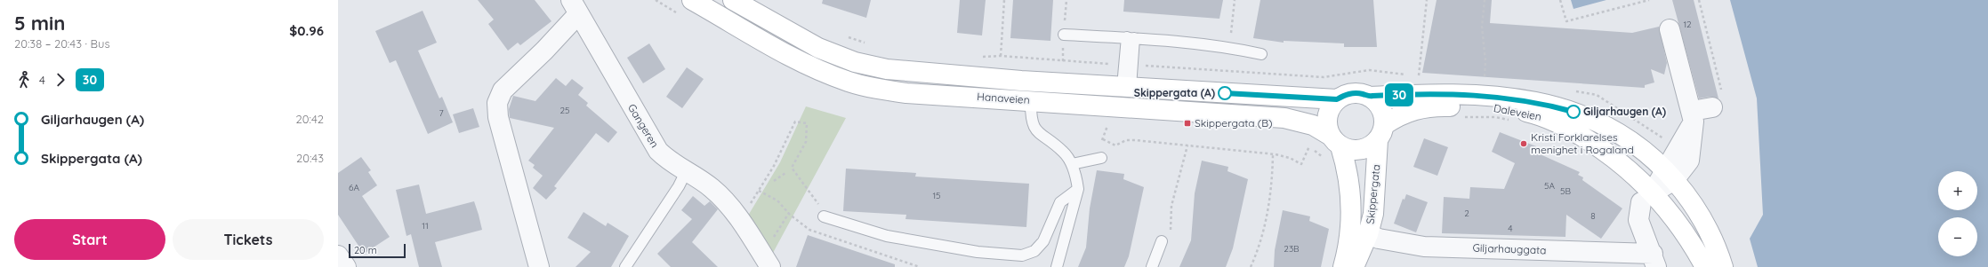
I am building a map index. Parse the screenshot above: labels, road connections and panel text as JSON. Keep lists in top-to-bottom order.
{
  "streets": {
    "main road": ["Hanaveien", "Daleveien", "Skippergata"],
    "street": ["Gangeren", "Giljarhauggata"]
  },
  "crossings": [
    ["Hanaveien", "Daleveien"],
    ["Hanaveien", "Skippergata"],
    ["Daleveien", "Skippergata"],
    ["Skippergata", "Giljarhauggata"]
  ],
  "places": {
    "other": ["Skippergata (A)", "Giljarhaugen (A)", "Kristi Forklarelses menighet i Rogaland"],
    "transit": ["Skippergata (B)"]
  },
  "lines": ["bus line 30"],
  "house_numbers": [
    "12",
    "25",
    "7",
    "5A",
    "6A",
    "5B",
    "15",
    "2",
    "8",
    "11",
    "4",
    "23B"
  ],
  "scale_bar": "20 m",
  "page": {
    "heading": ["5 min", "20:38 – 20:43 · Bus", "$0.96"],
    "on_map": "30",
    "legs": ["4", "30"],
    "list": [
      {
        "name": "Giljarhaugen (A)",
        "value": "20:42"
      },
      {
        "name": "Skippergata (A)",
        "value": "20:43"
      }
    ],
    "map_buttons": ["+", "−"],
    "buttons": ["Start", "Tickets"],
    "scale": "20 m"
  }
}
